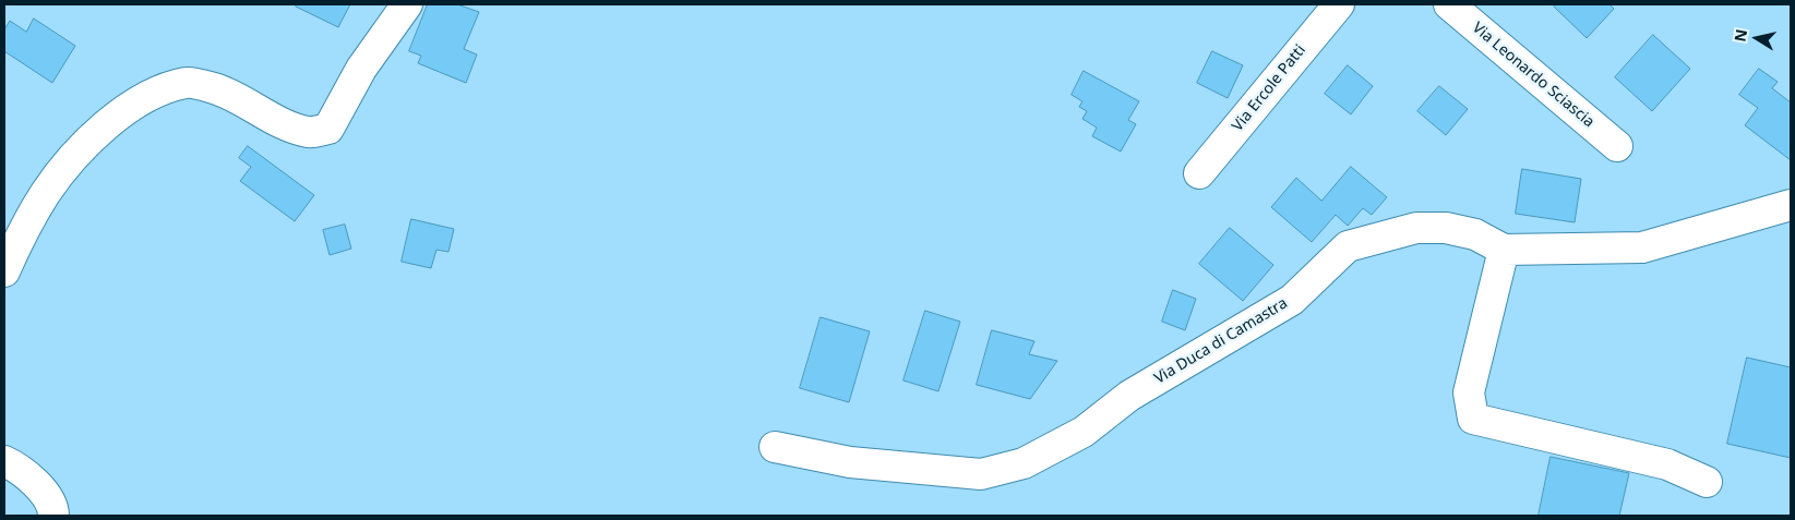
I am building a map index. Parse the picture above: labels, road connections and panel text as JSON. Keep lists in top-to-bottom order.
{
  "streets": {
    "street": ["Via Leonardo Sciascia", "Via Ercole Patti", "Via Duca di Camastra"]
  },
  "north": "left"
}
